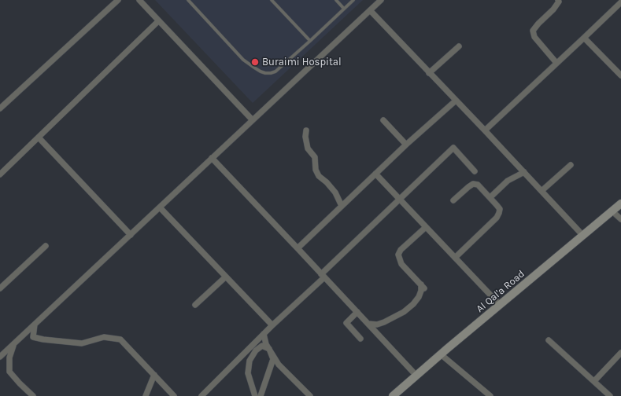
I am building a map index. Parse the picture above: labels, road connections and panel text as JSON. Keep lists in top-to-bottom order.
{
  "streets": {
    "street": ["Al Qal'a Road"]
  },
  "places": ["Buraimi Hospital"]
}
